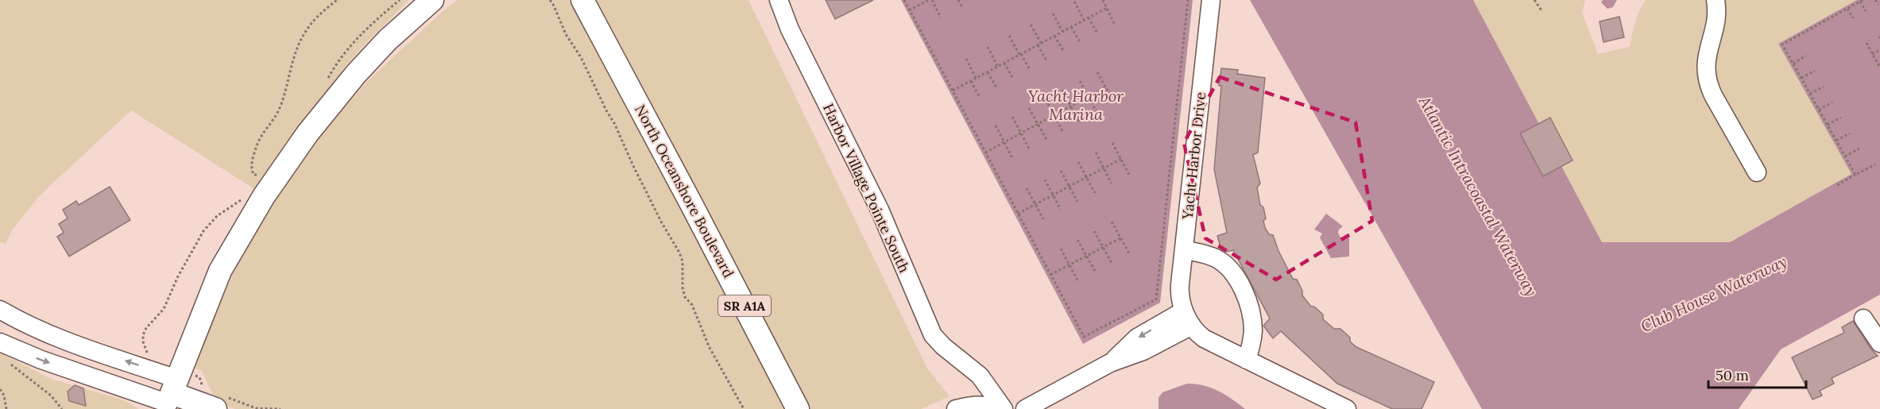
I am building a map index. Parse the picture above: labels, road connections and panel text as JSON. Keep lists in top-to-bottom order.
{
  "streets": {
    "main road": ["North Oceanshore Boulevard", "SR A1A"],
    "street": ["Yacht Harbor Drive", "Harbor Village Pointe South"]
  },
  "water": ["Yacht Harbor Marina", "Atlantic Intracoastal Waterway", "Club House Waterway"],
  "scale_bar": "50 m"
}
